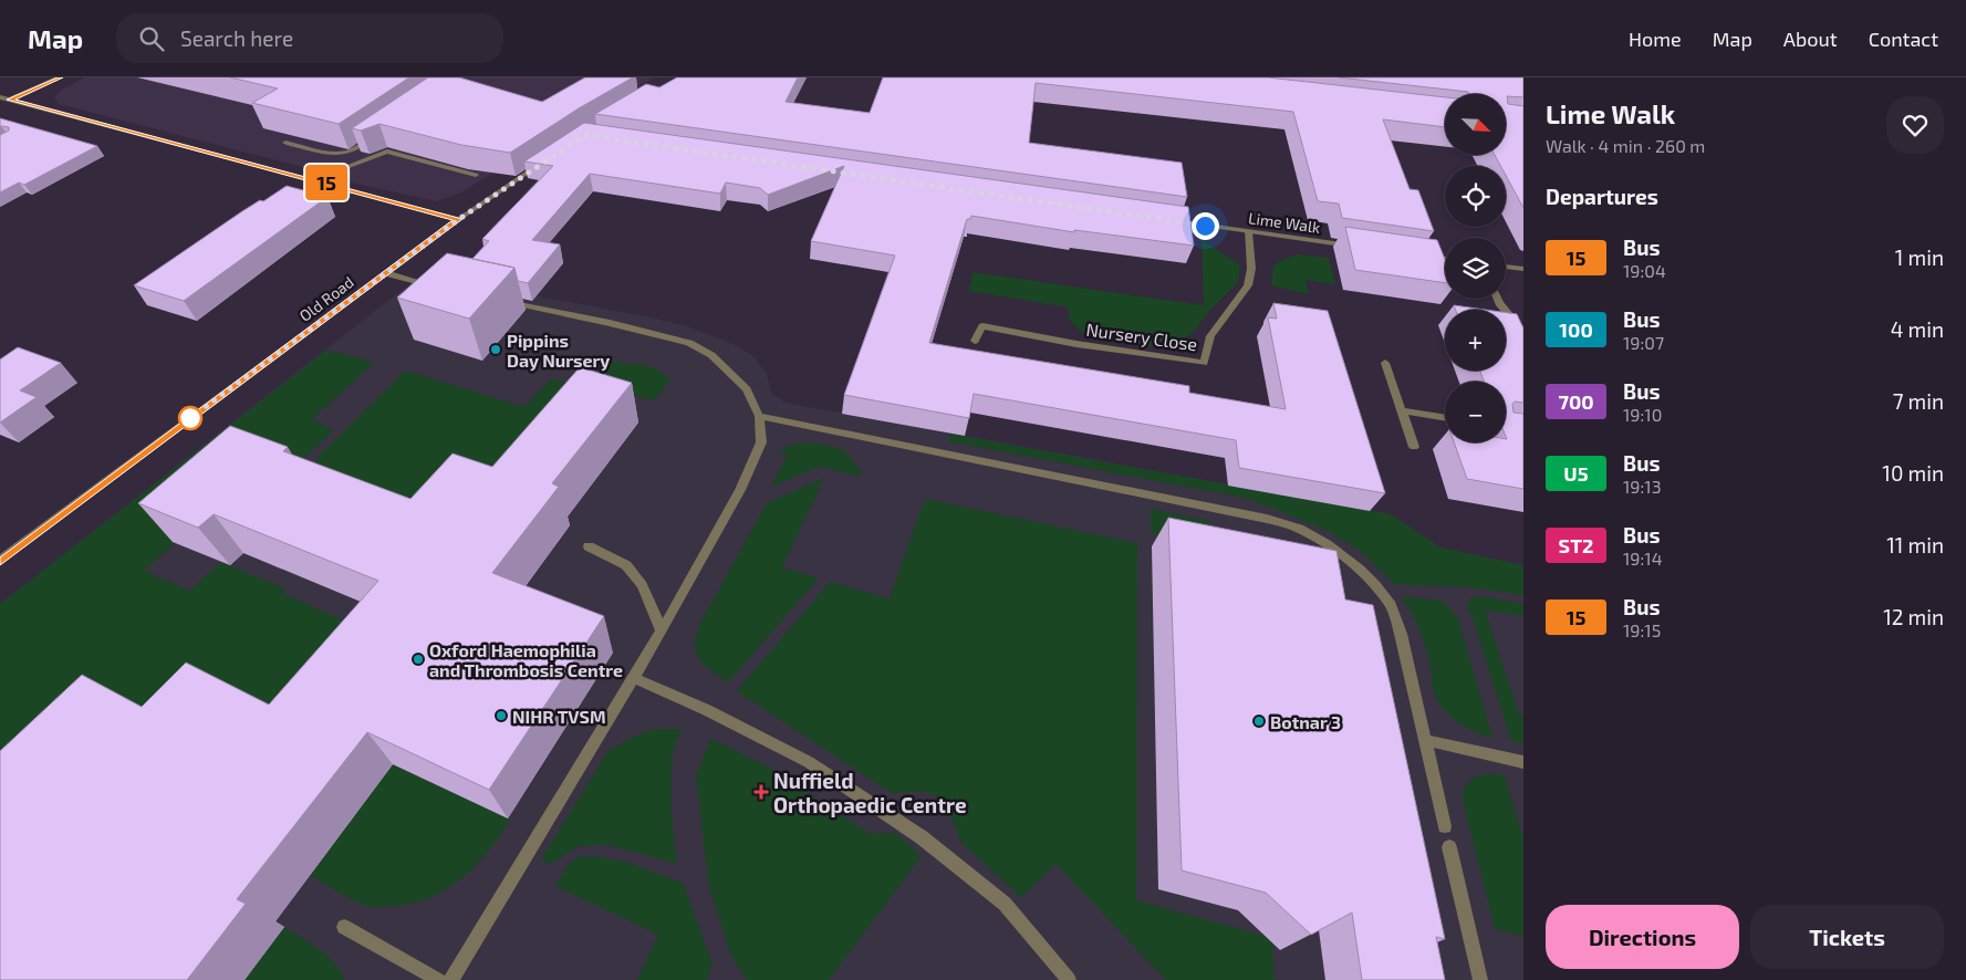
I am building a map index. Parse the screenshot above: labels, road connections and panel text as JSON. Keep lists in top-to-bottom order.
{
  "streets": {
    "street": ["Lime Walk", "Old Road", "Nursery Close"]
  },
  "crossings": [
    ["Lime Walk", "Nursery Close"]
  ],
  "places": {
    "other": [
      "Pippins Day Nursery",
      "Oxford Haemophilia and Thrombosis Centre",
      "NIHR TVSM",
      "Botnar 3"
    ],
    "health": ["Nuffield Orthopaedic Centre"]
  },
  "lines": ["bus line 15"],
  "north": "bottom right",
  "page": {
    "header": "Map",
    "search": "Search here",
    "nav": [
      "Home",
      "Map",
      "About",
      "Contact"
    ],
    "on_map": "15",
    "heading": [
      ["Lime Walk", "Walk · 4 min · 260 m"],
      "Departures"
    ],
    "map_buttons": ["+", "−"],
    "list": [
      {
        "mark": "15",
        "name": "Bus",
        "note": "19:04",
        "value": "1 min"
      },
      {
        "mark": "100",
        "name": "Bus",
        "note": "19:07",
        "value": "4 min"
      },
      {
        "mark": "700",
        "name": "Bus",
        "note": "19:10",
        "value": "7 min"
      },
      {
        "mark": "U5",
        "name": "Bus",
        "note": "19:13",
        "value": "10 min"
      },
      {
        "mark": "ST2",
        "name": "Bus",
        "note": "19:14",
        "value": "11 min"
      },
      {
        "mark": "15",
        "name": "Bus",
        "note": "19:15",
        "value": "12 min"
      }
    ],
    "buttons": ["Directions", "Tickets"]
  }
}
